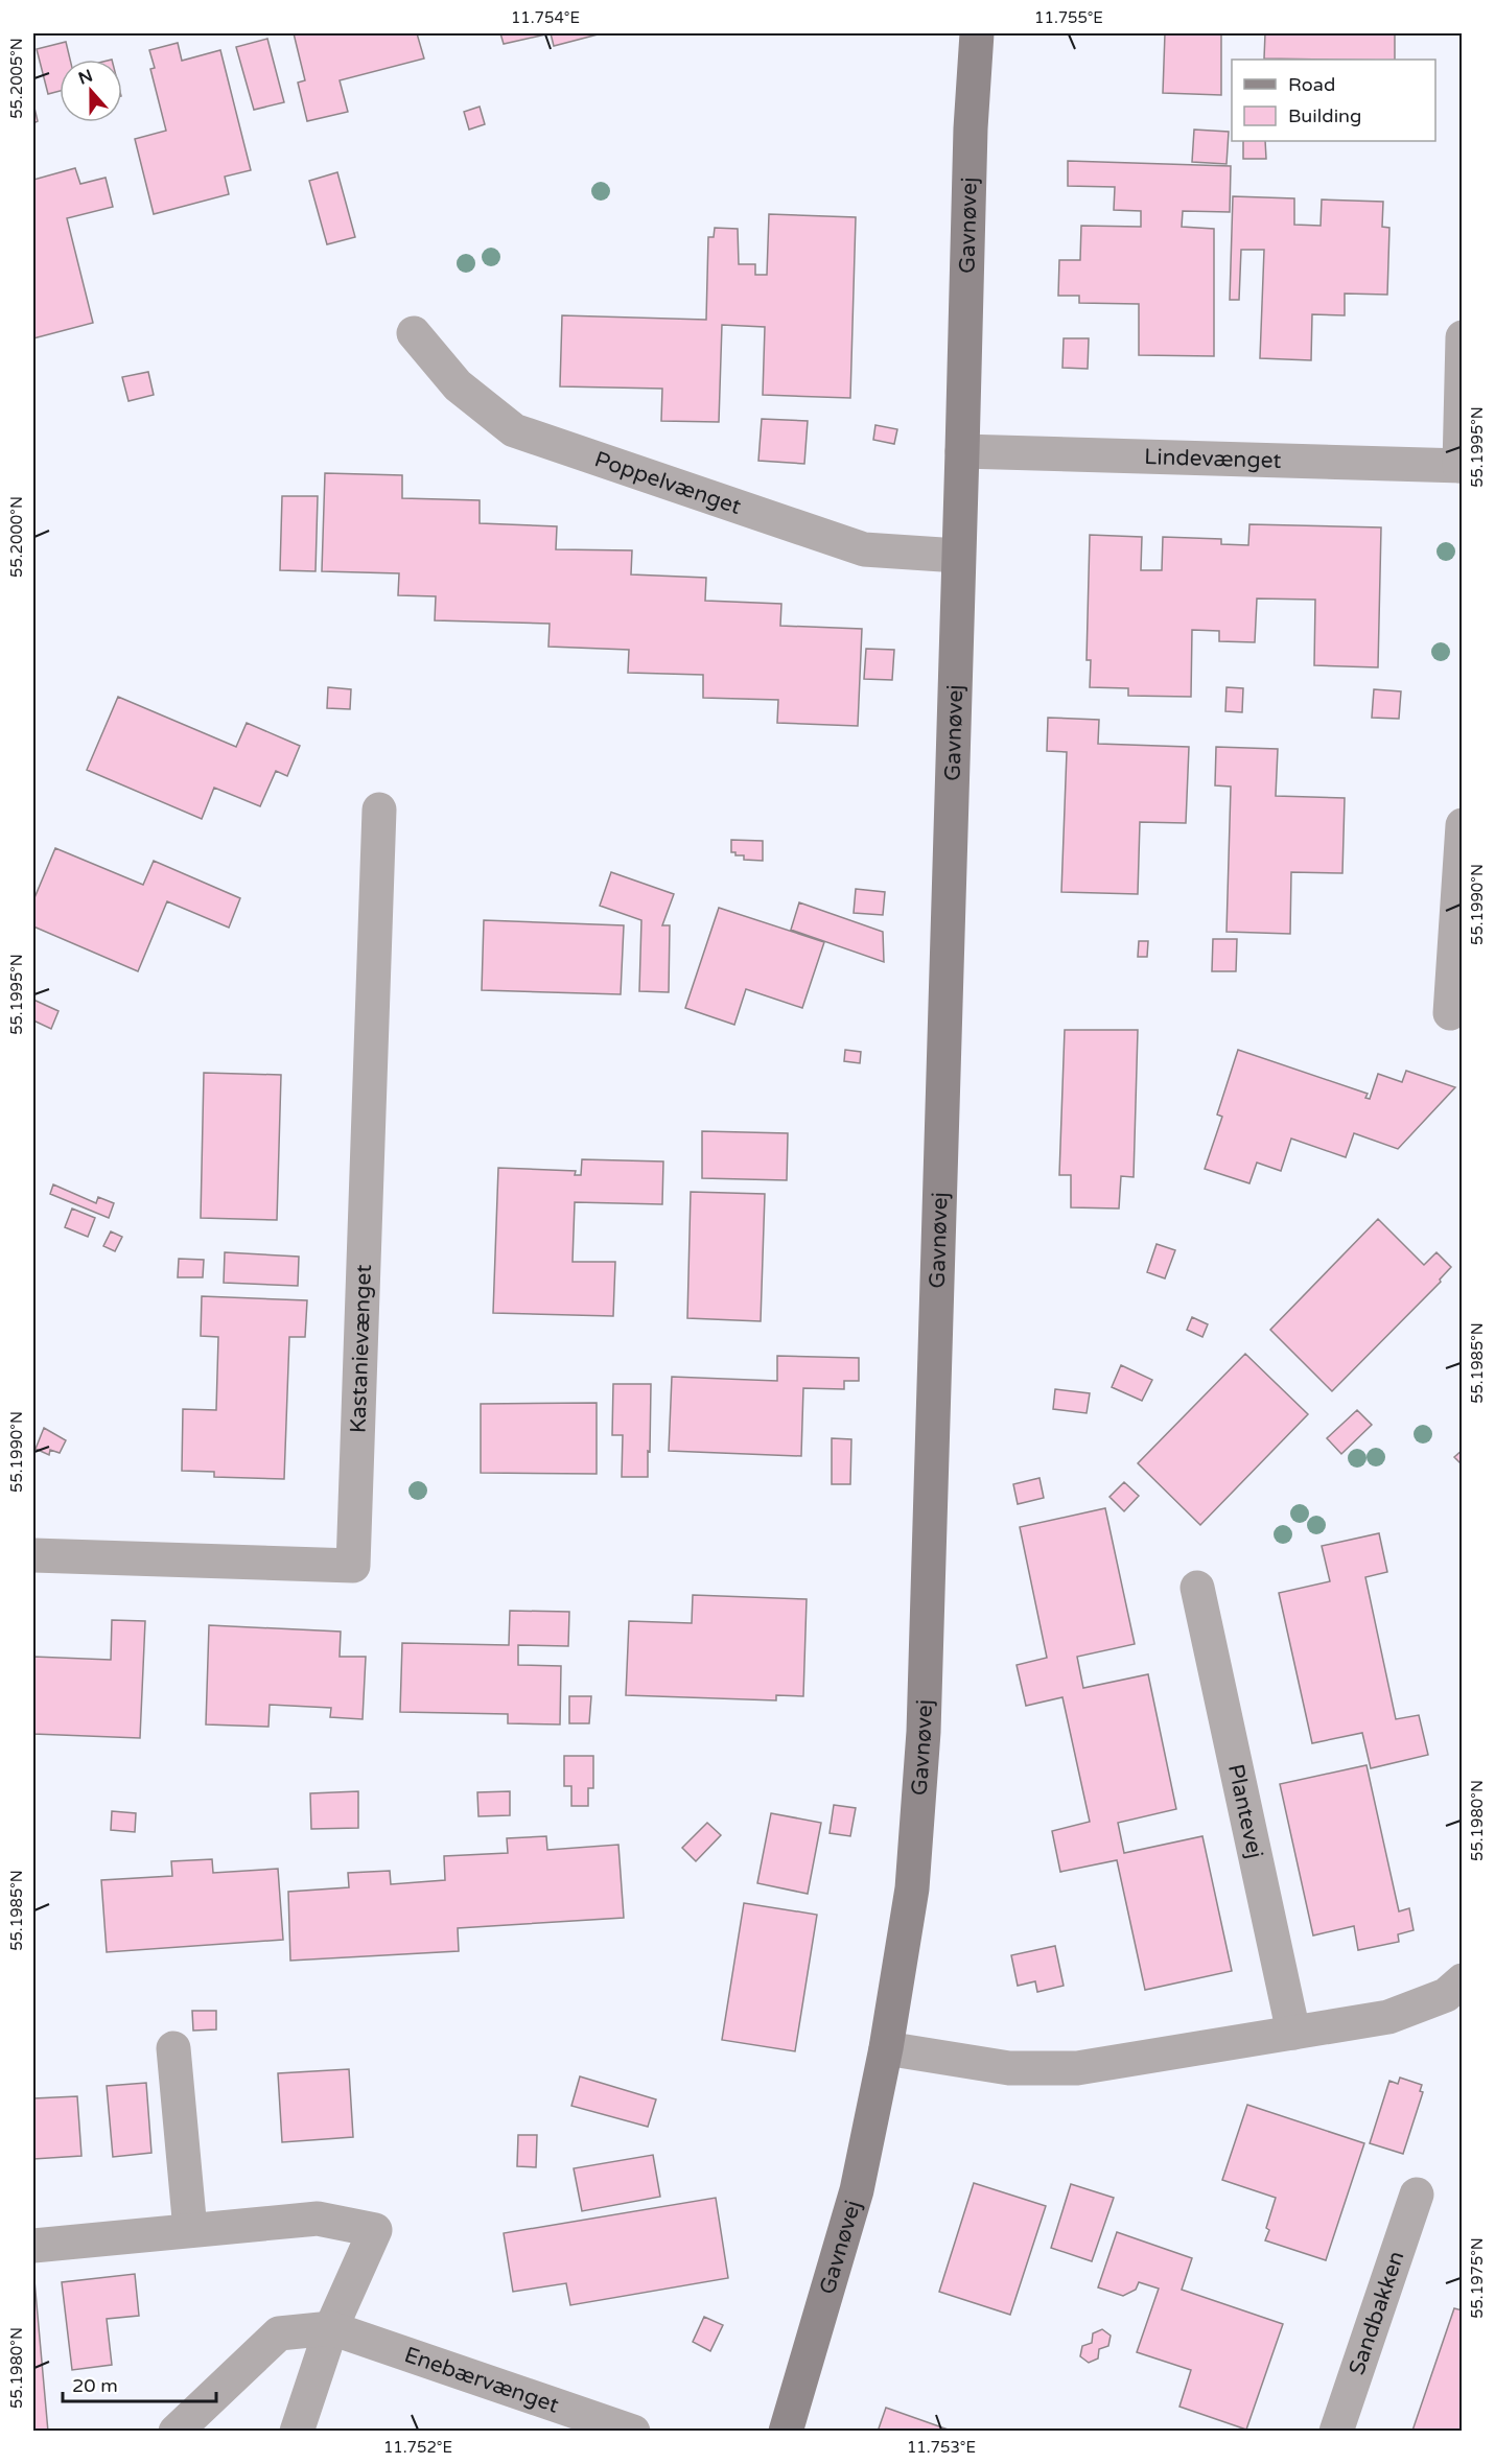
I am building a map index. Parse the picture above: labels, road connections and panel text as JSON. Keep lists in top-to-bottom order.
{
  "streets": {
    "street": [
      "Gavnøvej",
      "Lindevænget",
      "Poppelvænget",
      "Kastanievænget",
      "Plantevej",
      "Sandbakken",
      "Enebærvænget"
    ]
  },
  "crossings": [
    ["Gavnøvej", "Lindevænget"],
    ["Gavnøvej", "Poppelvænget"]
  ],
  "legend": ["Road", "Building"],
  "scale_bar": "20 m",
  "north": "top",
  "coordinates": [
    "11.754°E",
    "11.755°E",
    "55.2005°N",
    "55.1995°N",
    "55.2000°N",
    "55.1990°N",
    "55.1985°N",
    "55.1980°N",
    "55.1975°N",
    "11.752°E",
    "11.753°E"
  ]
}
